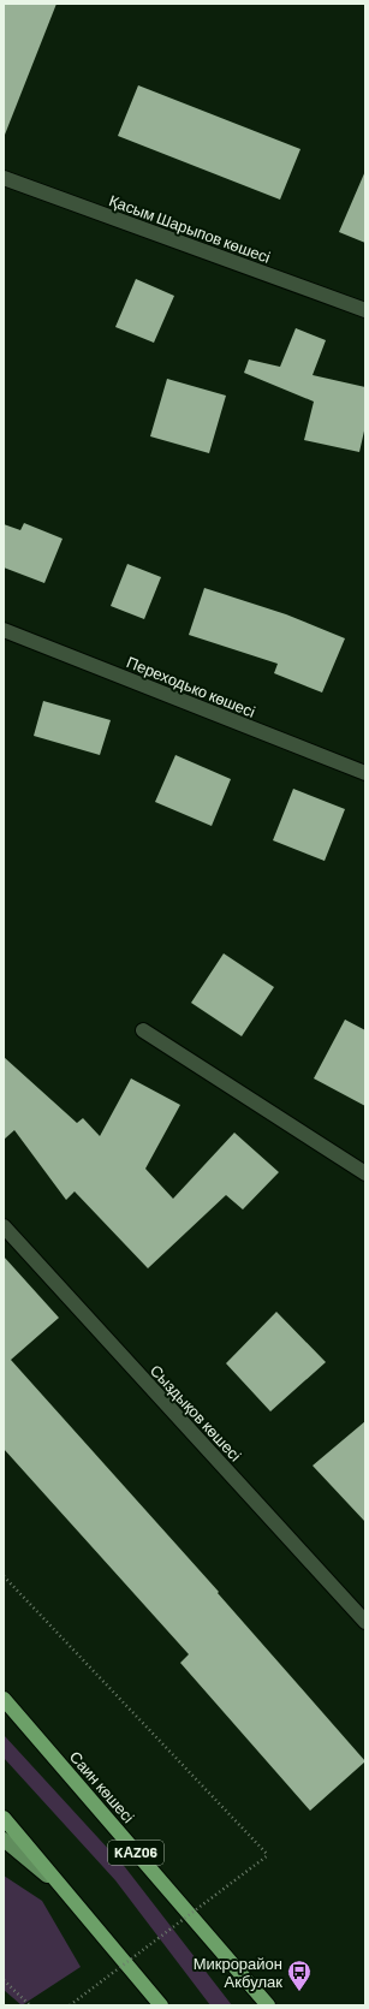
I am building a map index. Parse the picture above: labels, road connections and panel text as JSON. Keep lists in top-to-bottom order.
{
  "streets": {
    "highway": ["Саин көшесі", "KАZ06"],
    "street": ["Қасым Шарыпов көшесі", "Переходько көшесі", "Сыздықов көшесі"]
  },
  "places": {
    "bus stop": ["Микрорайон Акбулак"]
  }
}
